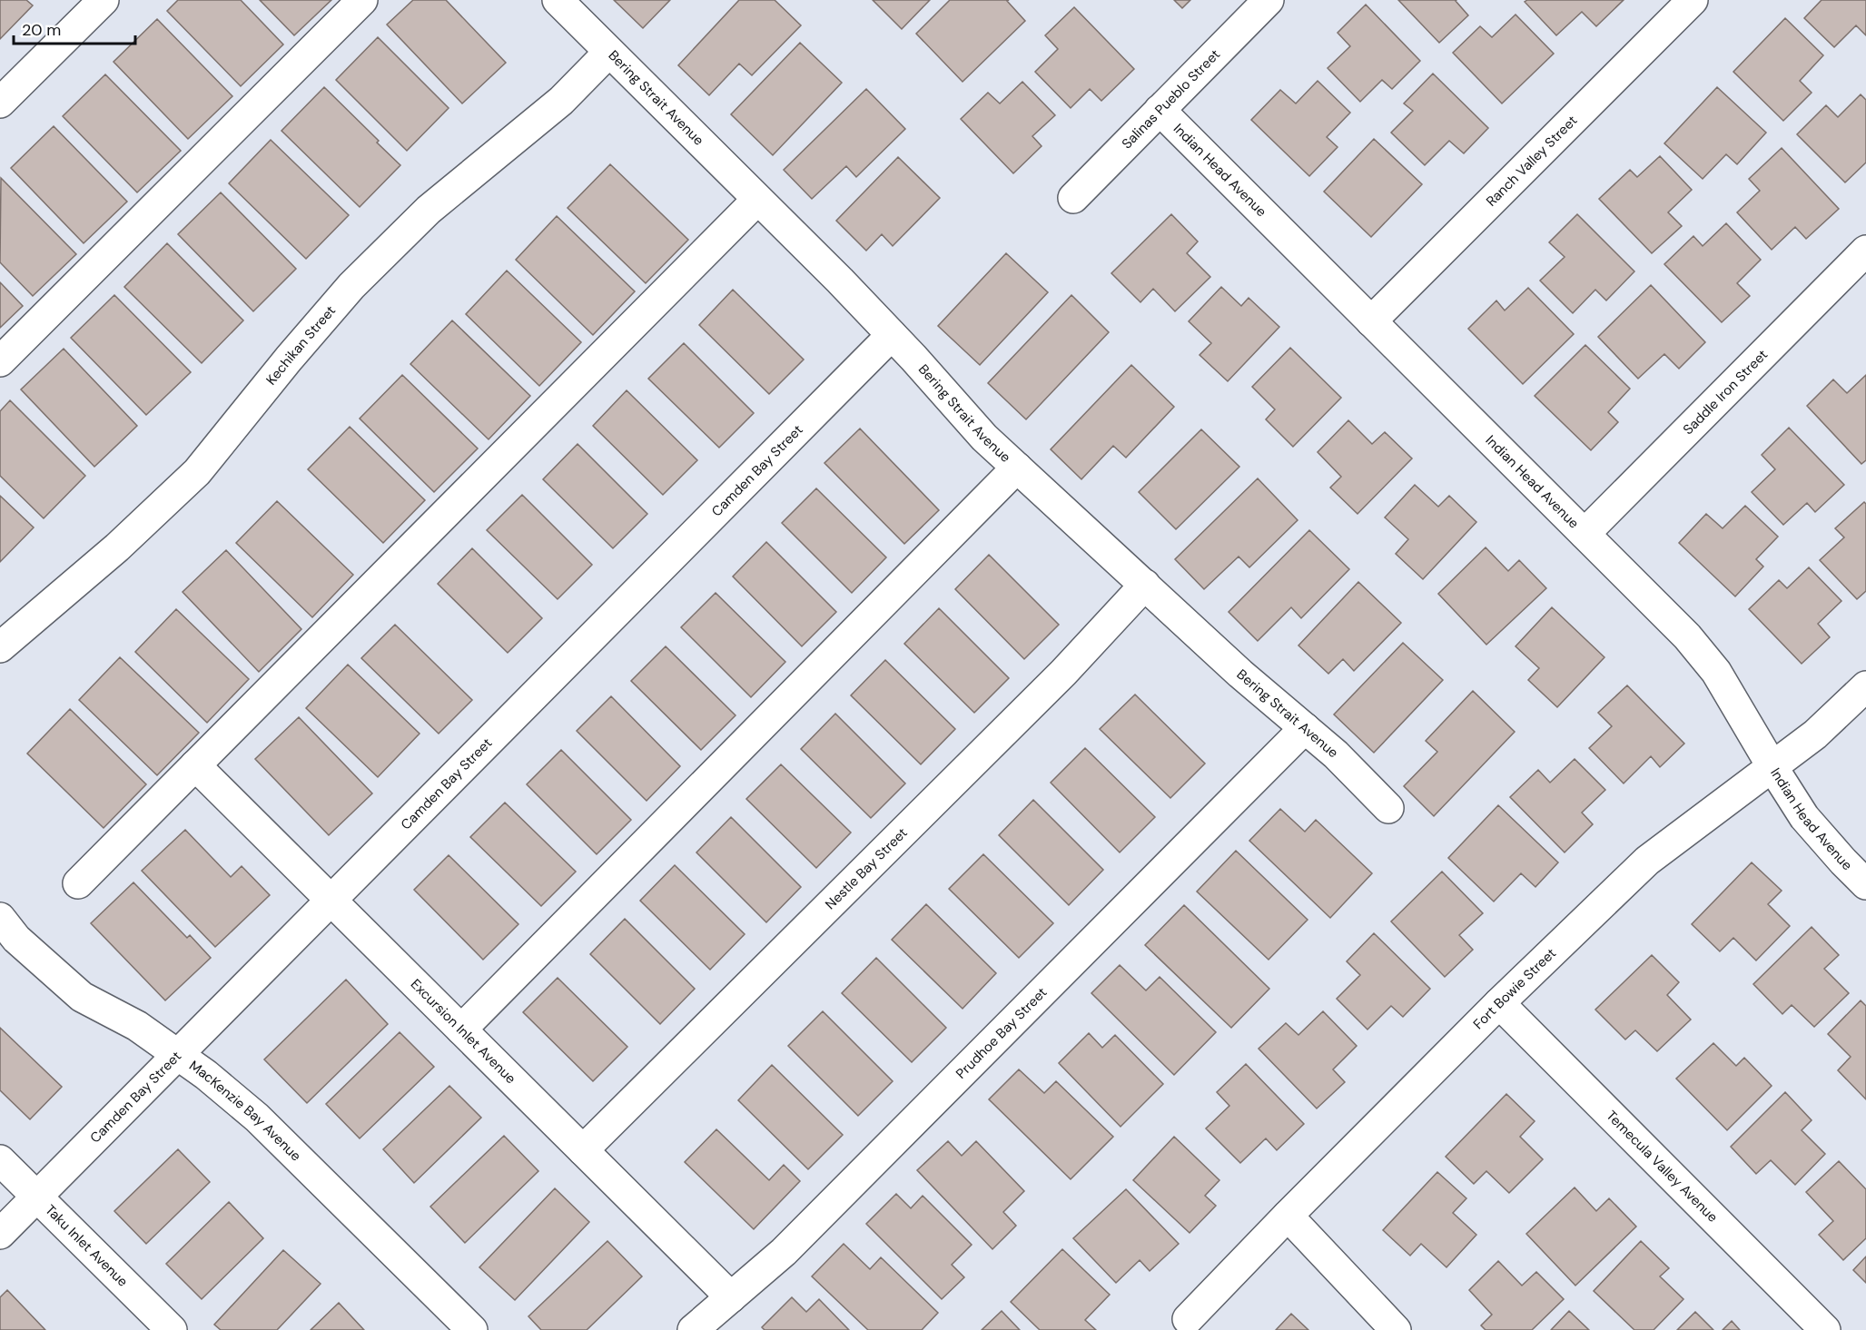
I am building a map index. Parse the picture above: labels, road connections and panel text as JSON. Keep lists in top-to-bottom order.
{
  "streets": {
    "street": [
      "Bering Strait Avenue",
      "Salinas Pueblo Street",
      "Ranch Valley Street",
      "Indian Head Avenue",
      "Kechikan Street",
      "Saddle Iron Street",
      "Camden Bay Street",
      "Nestle Bay Street",
      "Fort Bowie Street",
      "Excursion Inlet Avenue",
      "Prudhoe Bay Street",
      "MacKenzie Bay Avenue",
      "Temecula Valley Avenue",
      "Taku Inlet Avenue"
    ]
  },
  "crossings": [
    ["Bering Strait Avenue", "Kechikan Street"],
    ["Bering Strait Avenue", "Camden Bay Street"],
    ["Bering Strait Avenue", "Nestle Bay Street"],
    ["Bering Strait Avenue", "Prudhoe Bay Street"],
    ["Salinas Pueblo Street", "Indian Head Avenue"],
    ["Ranch Valley Street", "Indian Head Avenue"],
    ["Indian Head Avenue", "Saddle Iron Street"],
    ["Indian Head Avenue", "Fort Bowie Street"],
    ["Camden Bay Street", "Excursion Inlet Avenue"],
    ["Camden Bay Street", "MacKenzie Bay Avenue"],
    ["Camden Bay Street", "Taku Inlet Avenue"],
    ["Nestle Bay Street", "Excursion Inlet Avenue"],
    ["Fort Bowie Street", "Temecula Valley Avenue"],
    ["Excursion Inlet Avenue", "Prudhoe Bay Street"]
  ],
  "scale_bar": "20 m"
}
